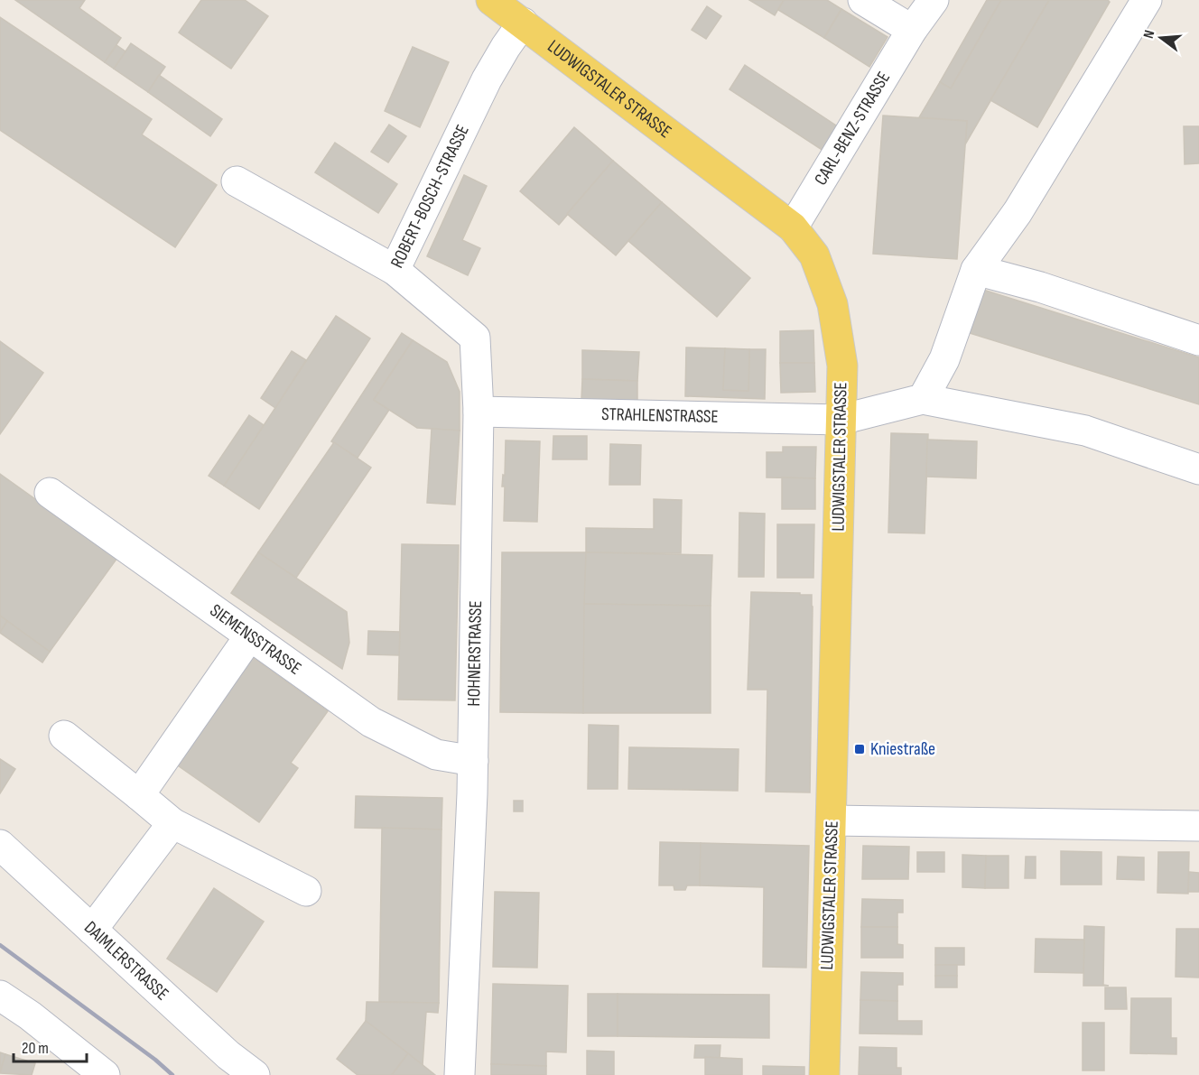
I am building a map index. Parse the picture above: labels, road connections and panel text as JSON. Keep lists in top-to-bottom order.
{
  "streets": {
    "main road": ["LUDWIGSTALER STRASSE"],
    "street": [
      "CARL-BENZ-STRASSE",
      "ROBERT-BOSCH-STRASSE",
      "STRAHLENSTRASSE",
      "SIEMENSSTRASSE",
      "HOHNERSTRASSE",
      "DAIMLERSTRASSE"
    ]
  },
  "crossings": [
    ["LUDWIGSTALER STRASSE", "CARL-BENZ-STRASSE"],
    ["LUDWIGSTALER STRASSE", "ROBERT-BOSCH-STRASSE"],
    ["LUDWIGSTALER STRASSE", "STRAHLENSTRASSE"],
    ["ROBERT-BOSCH-STRASSE", "HOHNERSTRASSE"],
    ["STRAHLENSTRASSE", "HOHNERSTRASSE"],
    ["SIEMENSSTRASSE", "HOHNERSTRASSE"]
  ],
  "places": {
    "transit": ["Kniestraße"]
  },
  "scale_bar": "20 m",
  "north": "left"
}
